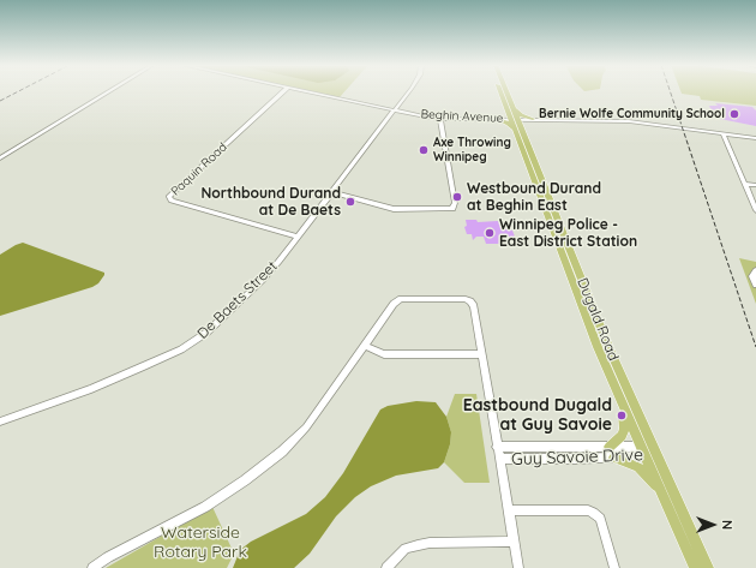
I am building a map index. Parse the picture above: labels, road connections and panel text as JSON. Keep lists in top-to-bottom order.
{
  "streets": {
    "main road": ["Dugald Road"],
    "street": [
      "Beghin Avenue",
      "Paquin Road",
      "De Baets Street",
      "Guy Savoie Drive"
    ]
  },
  "crossings": [
    ["Beghin Avenue", "De Baets Street"],
    ["Beghin Avenue", "Dugald Road"],
    ["Paquin Road", "De Baets Street"],
    ["Dugald Road", "Guy Savoie Drive"]
  ],
  "parks": ["Waterside Rotary Park"],
  "places": [
    "Bernie Wolfe Community School",
    "Axe Throwing Winnipeg",
    "Westbound Durand at Beghin East",
    "Northbound Durand at De Baets",
    "Winnipeg Police - East District Station",
    "Eastbound Dugald at Guy Savoie"
  ],
  "north": "right"
}
